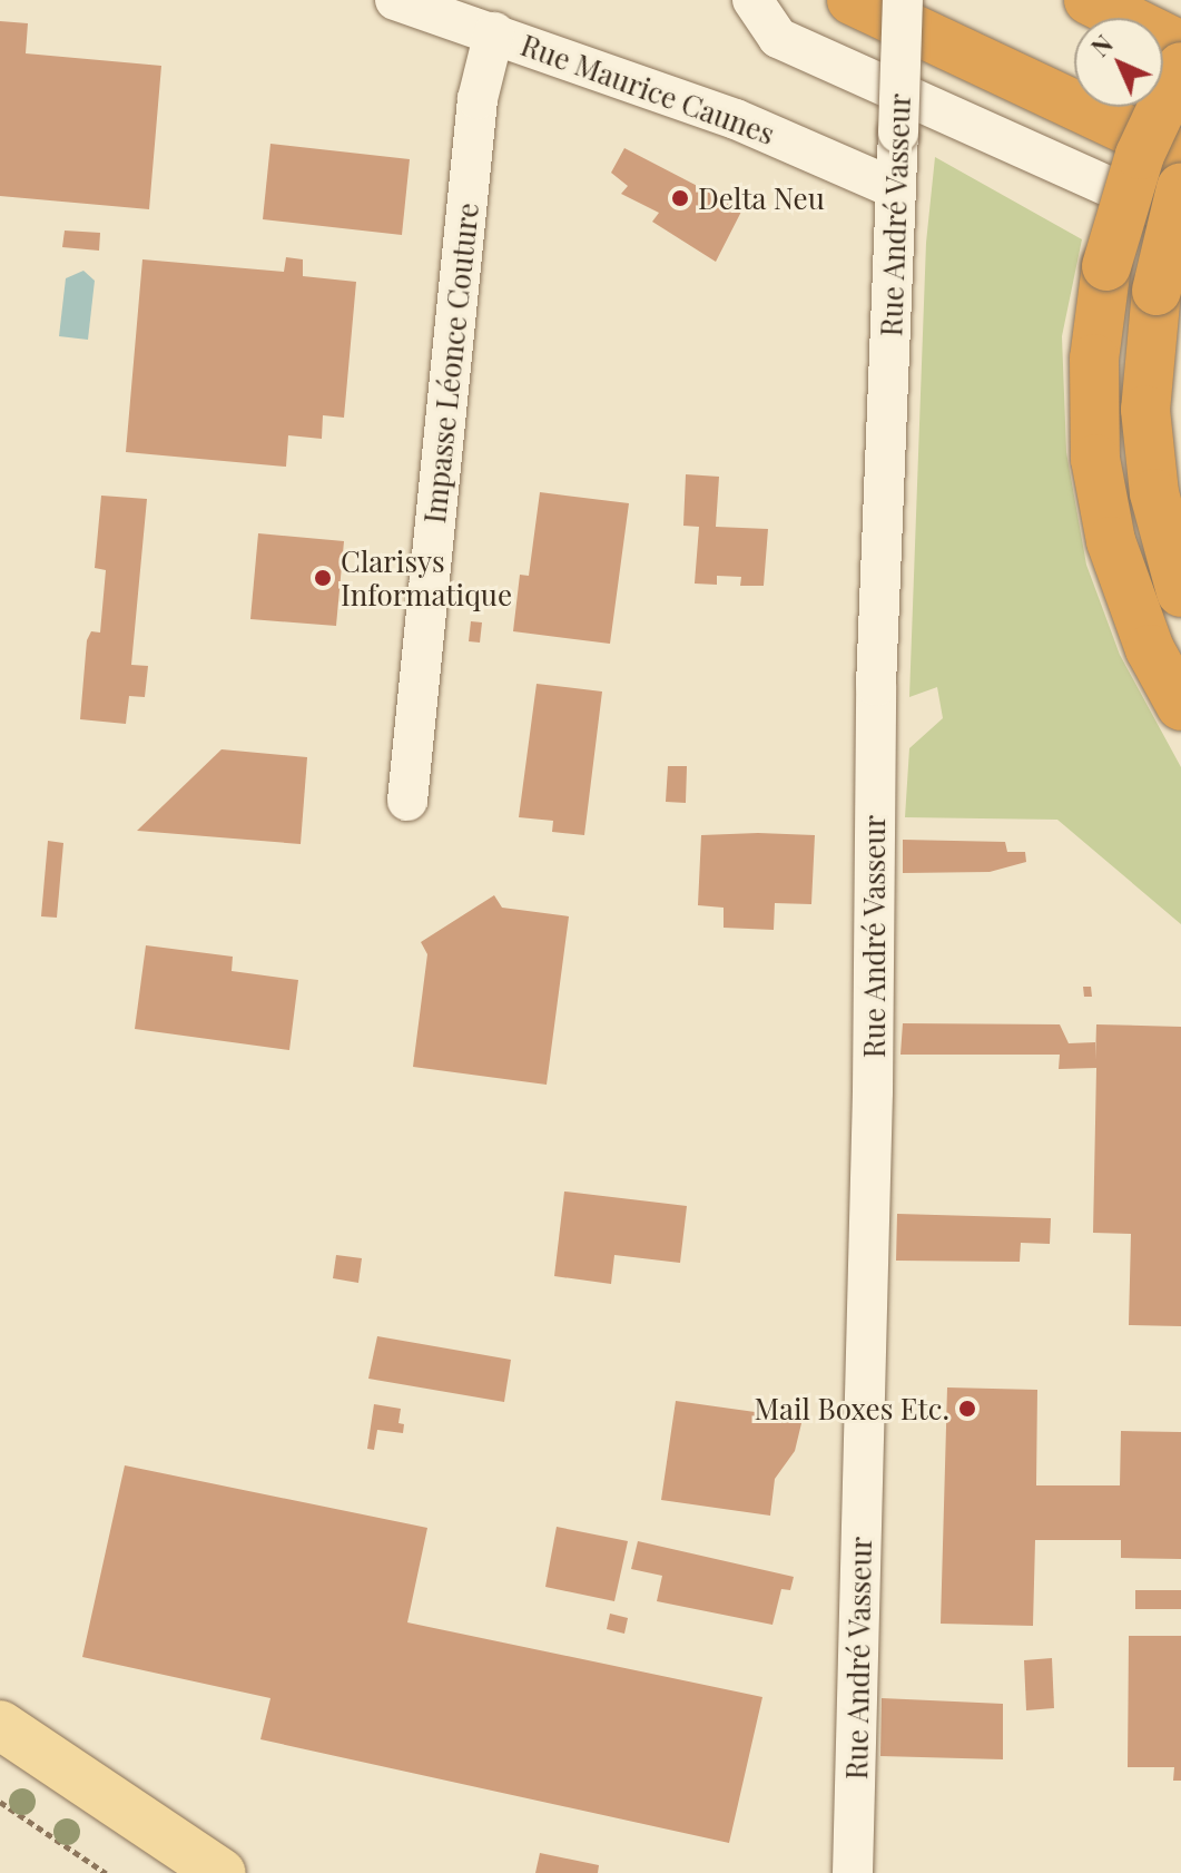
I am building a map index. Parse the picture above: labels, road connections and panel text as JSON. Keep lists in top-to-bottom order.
{
  "streets": {
    "street": ["Rue Maurice Caunes", "Rue André Vasseur", "Impasse Léonce Couture"]
  },
  "crossings": [
    ["Rue Maurice Caunes", "Rue André Vasseur"],
    ["Rue Maurice Caunes", "Impasse Léonce Couture"]
  ],
  "places": ["Delta Neu", "Clarisys Informatique", "Mail Boxes Etc."],
  "north": "top left"
}
